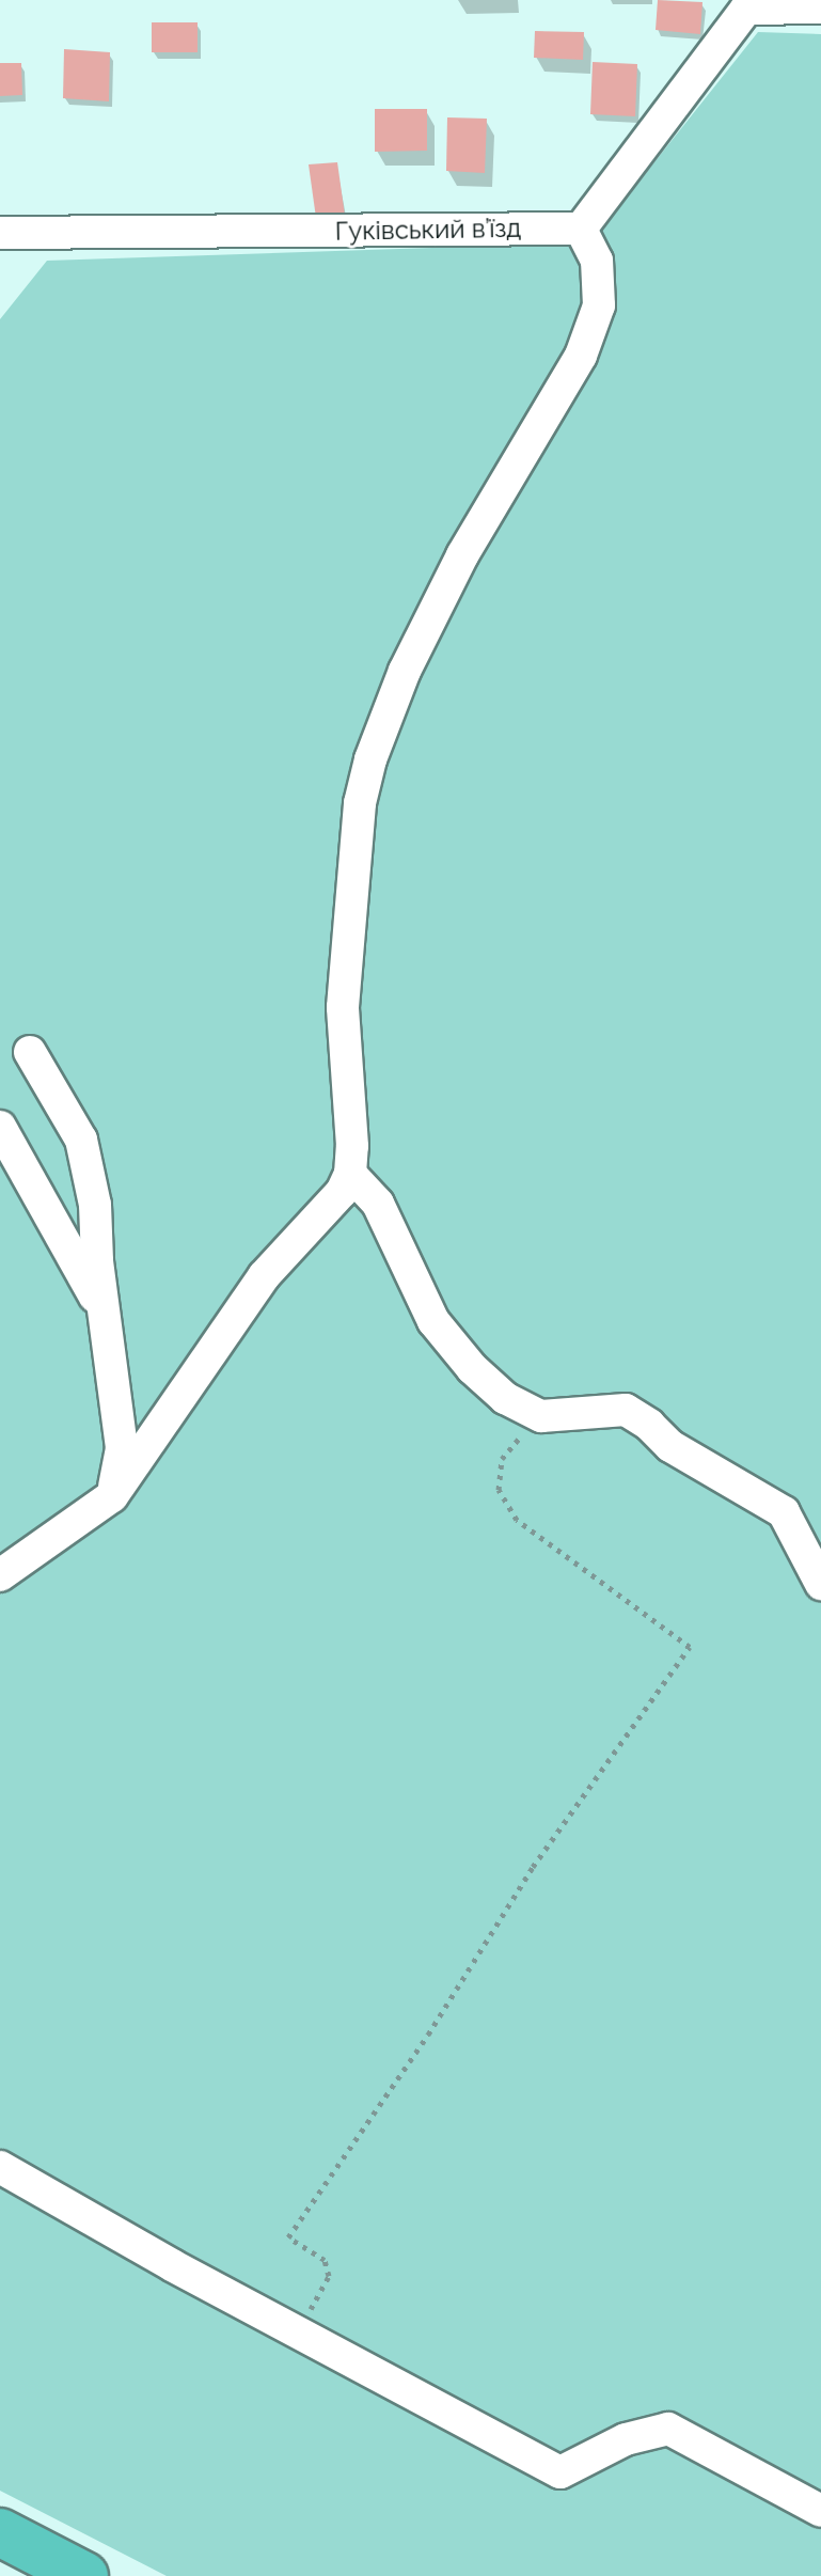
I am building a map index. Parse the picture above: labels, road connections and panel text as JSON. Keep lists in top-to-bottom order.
{
  "streets": {
    "street": ["Гуківський в’їзд"]
  }
}
